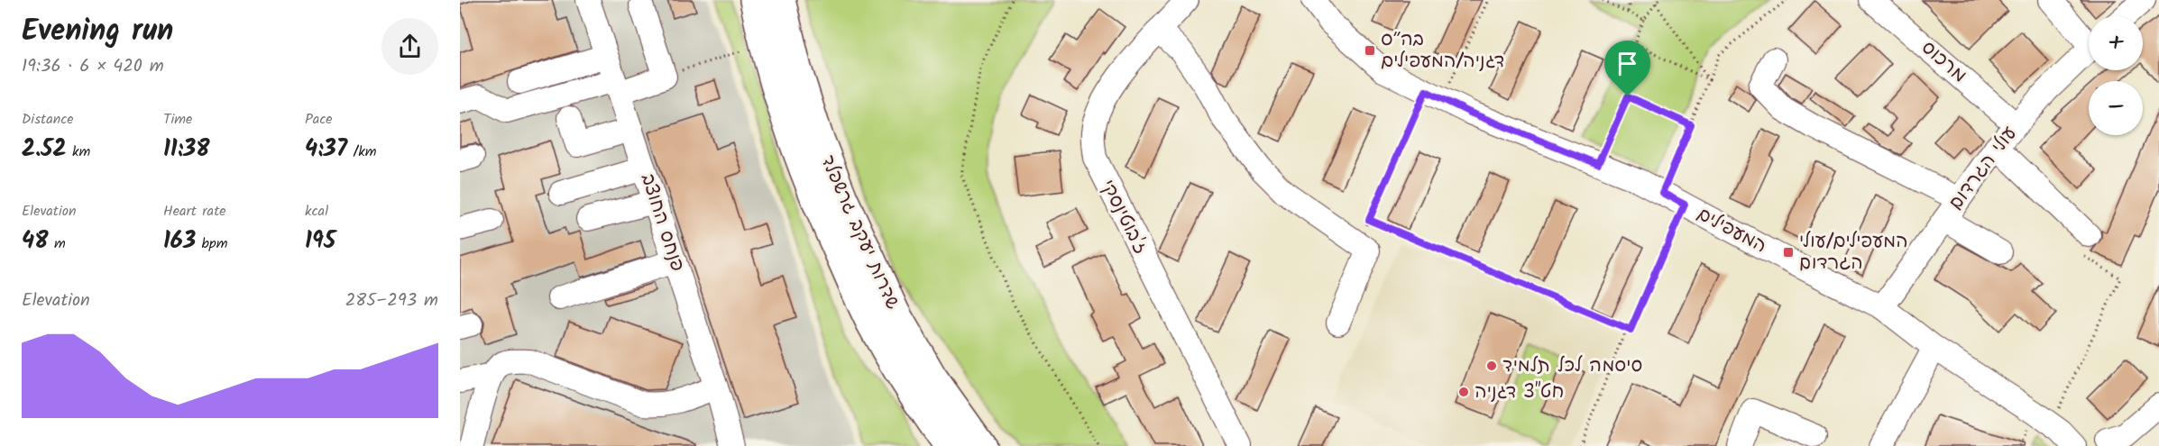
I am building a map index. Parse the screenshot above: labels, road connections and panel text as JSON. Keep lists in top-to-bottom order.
{
  "streets": {
    "main road": ["שדרות יעקב גרשפלד"],
    "street": [
      "מרכוס",
      "עולי הגרדום",
      "ז'בוטינסקי",
      "פנחס החוצב",
      "המעפילים"
    ]
  },
  "crossings": [
    ["מרכוס", "עולי הגרדום"],
    ["עולי הגרדום", "המעפילים"]
  ],
  "places": {
    "transit": ["בה״ס דגניה/המעפילים", "המעפילים/עולי הגרדום"],
    "other": ["סיסמה לכל תלמיד", "חט''צ דגניה"]
  },
  "page": {
    "heading": ["Evening run", "19:36 · 6 × 420 m"],
    "map_buttons": ["+", "−"],
    "stats": [
      ["Distance", "2.52 km"],
      ["Time", "11:38"],
      ["Pace", "4:37 /km"],
      ["Elevation", "48 m"],
      ["Heart rate", "163 bpm"],
      ["kcal", "195"]
    ],
    "chart": ["Elevation", "285–293 m"]
  }
}
